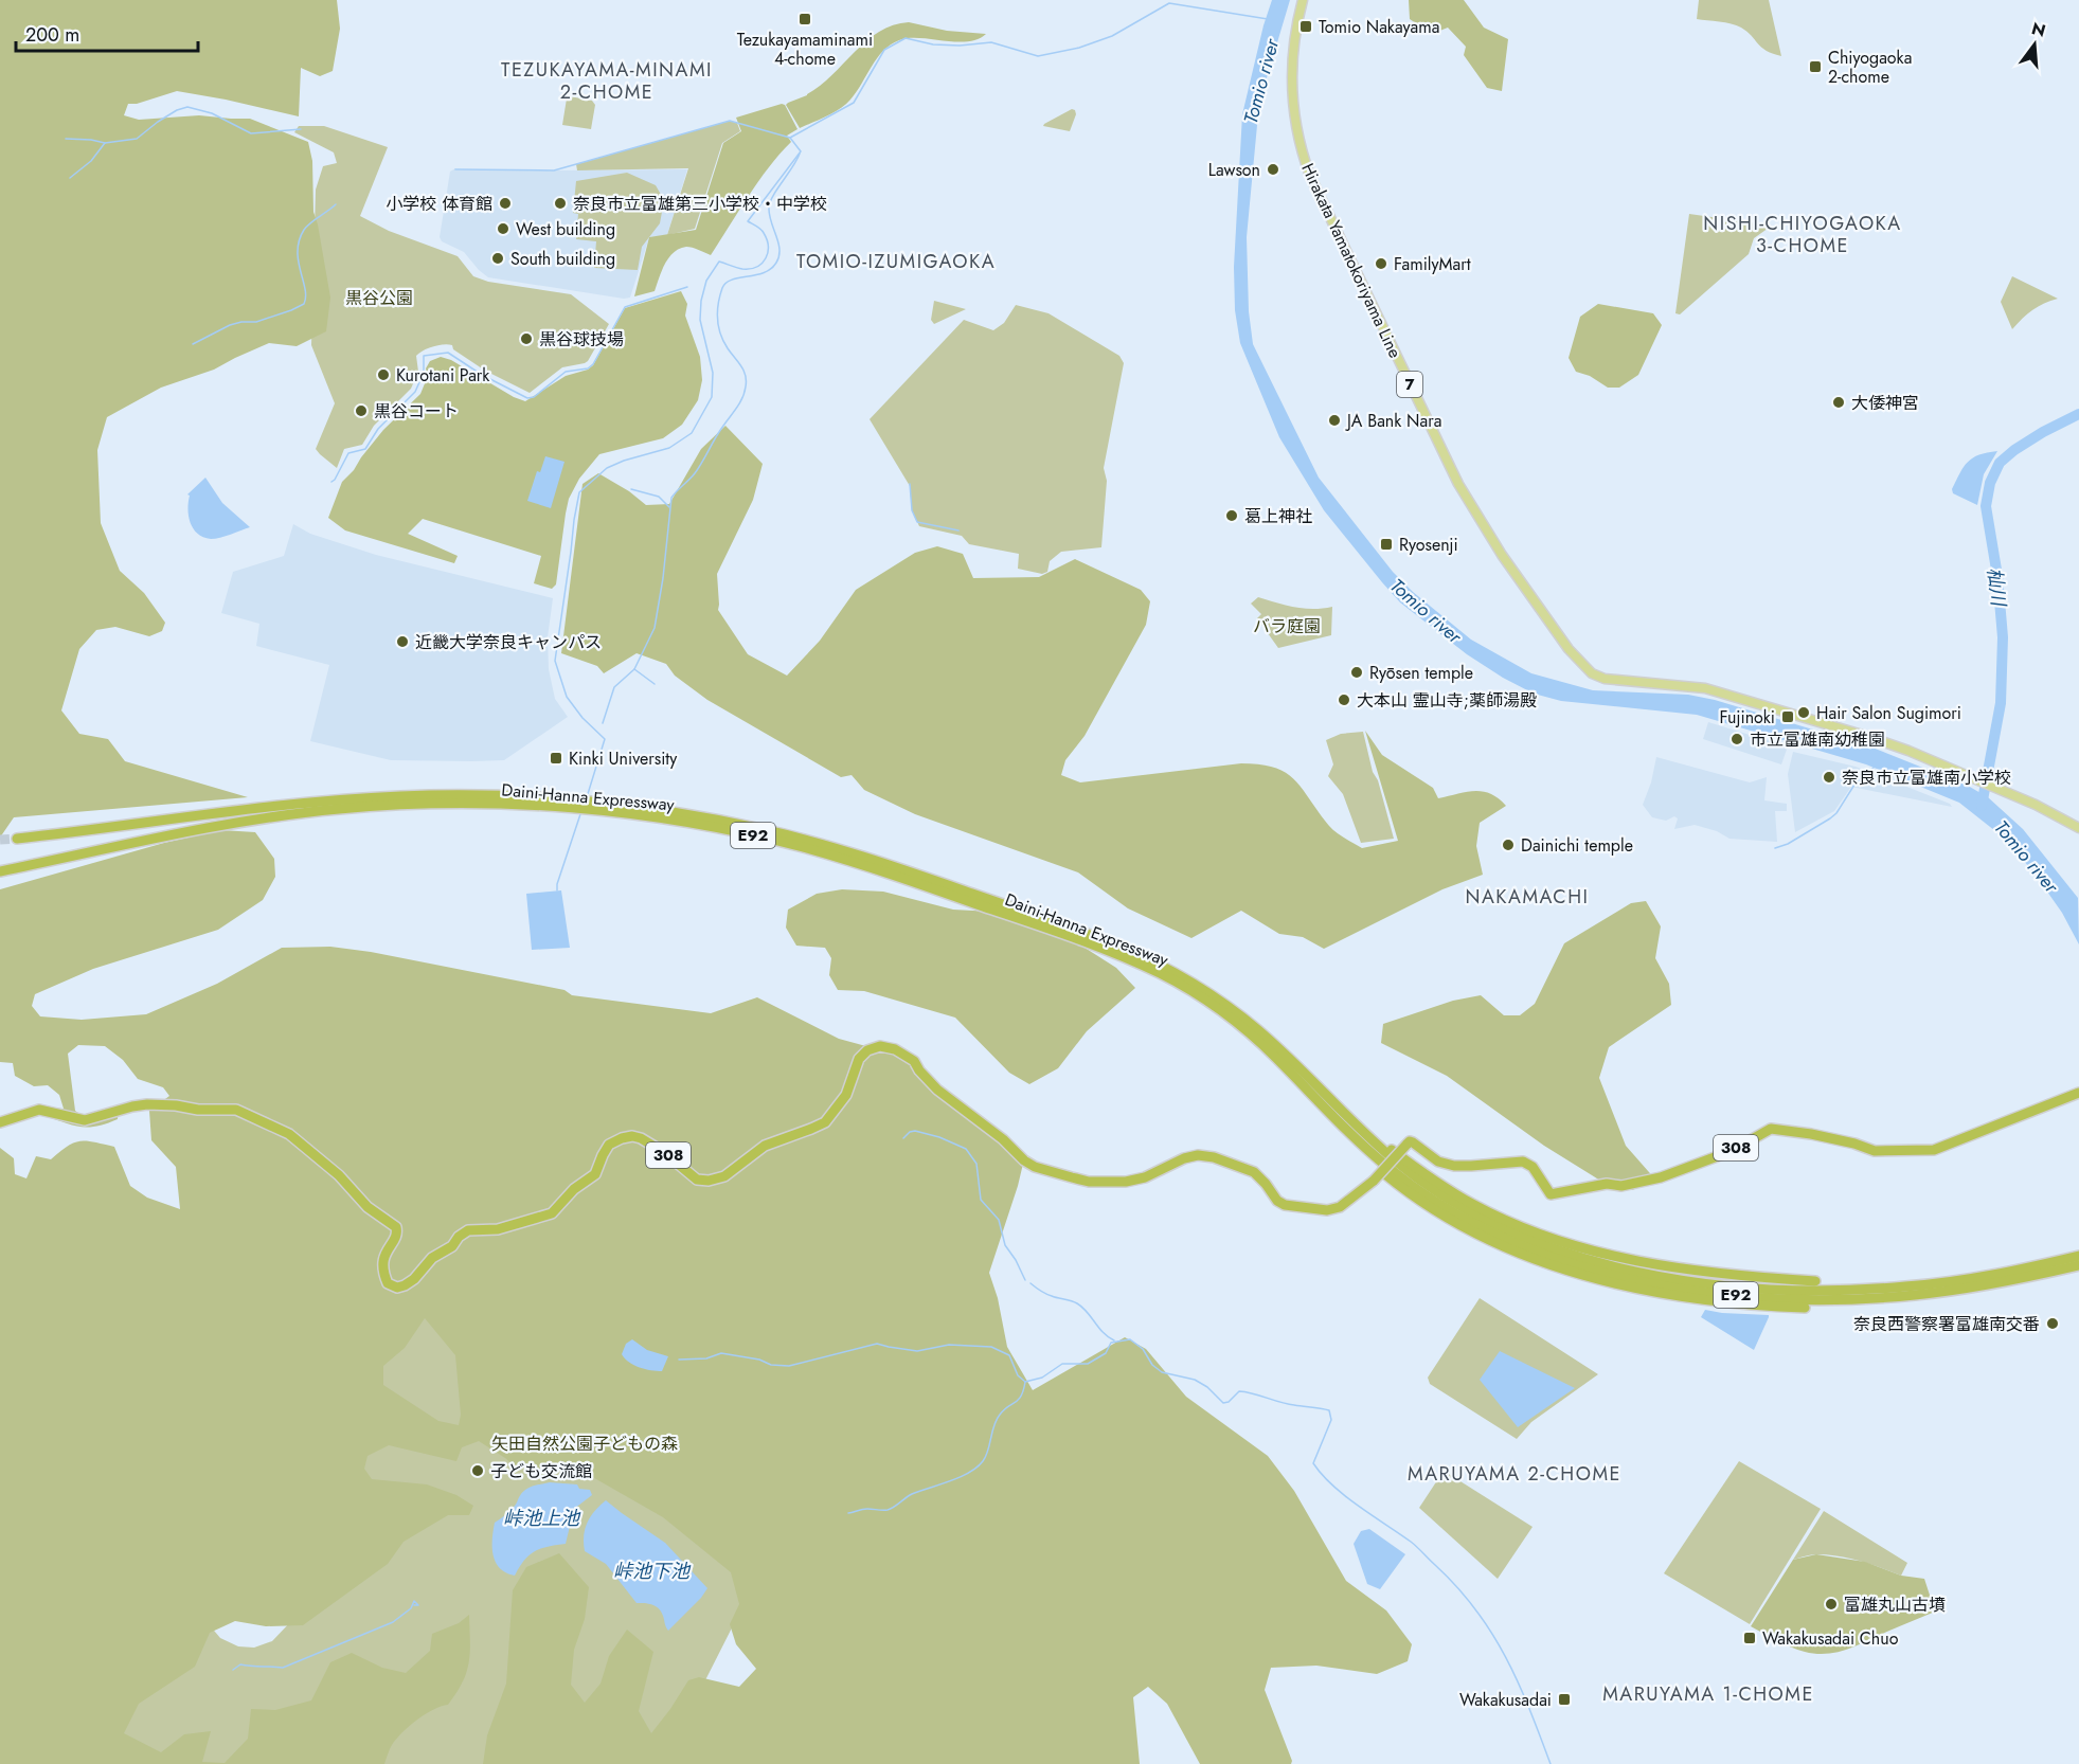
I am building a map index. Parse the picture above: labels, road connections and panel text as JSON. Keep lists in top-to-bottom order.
{
  "streets": {
    "highway": ["Daini-Hanna Expressway", "E92", "308"],
    "main road": ["Hirakata Yamatokoriyama Line", "7"]
  },
  "districts": [
    "TEZUKAYAMA-MINAMI 2-CHOME",
    "NISHI-CHIYOGAOKA 3-CHOME",
    "TOMIO-IZUMIGAOKA",
    "NAKAMACHI",
    "MARUYAMA 2-CHOME",
    "MARUYAMA 1-CHOME"
  ],
  "water": [
    "Tomio river",
    "杣川",
    "峠池上池",
    "峠池下池"
  ],
  "parks": ["黒谷公園", "バラ庭園", "矢田自然公園子どもの森"],
  "places": {
    "transit": [
      "Tezukayamaminami 4-chome",
      "Tomio Nakayama",
      "Chiyogaoka 2-chome",
      "Ryosenji",
      "Fujinoki",
      "Kinki University",
      "Wakakusadai Chuo",
      "Wakakusadai"
    ],
    "other": [
      "Lawson",
      "小学校 体育館",
      "奈良市立富雄第三小学校・中学校",
      "West building",
      "South building",
      "FamilyMart",
      "黒谷球技場",
      "Kurotani Park",
      "大倭神宮",
      "黒谷コート",
      "JA Bank Nara",
      "葛上神社",
      "近畿大学奈良キャンパス",
      "Ryōsen temple",
      "大本山 霊山寺;薬師湯殿",
      "Hair Salon Sugimori",
      "市立富雄南幼稚園",
      "奈良市立富雄南小学校",
      "Dainichi temple",
      "奈良西警察署富雄南交番",
      "子ども交流館",
      "富雄丸山古墳"
    ]
  },
  "scale_bar": "200 m",
  "north": "top"
}
